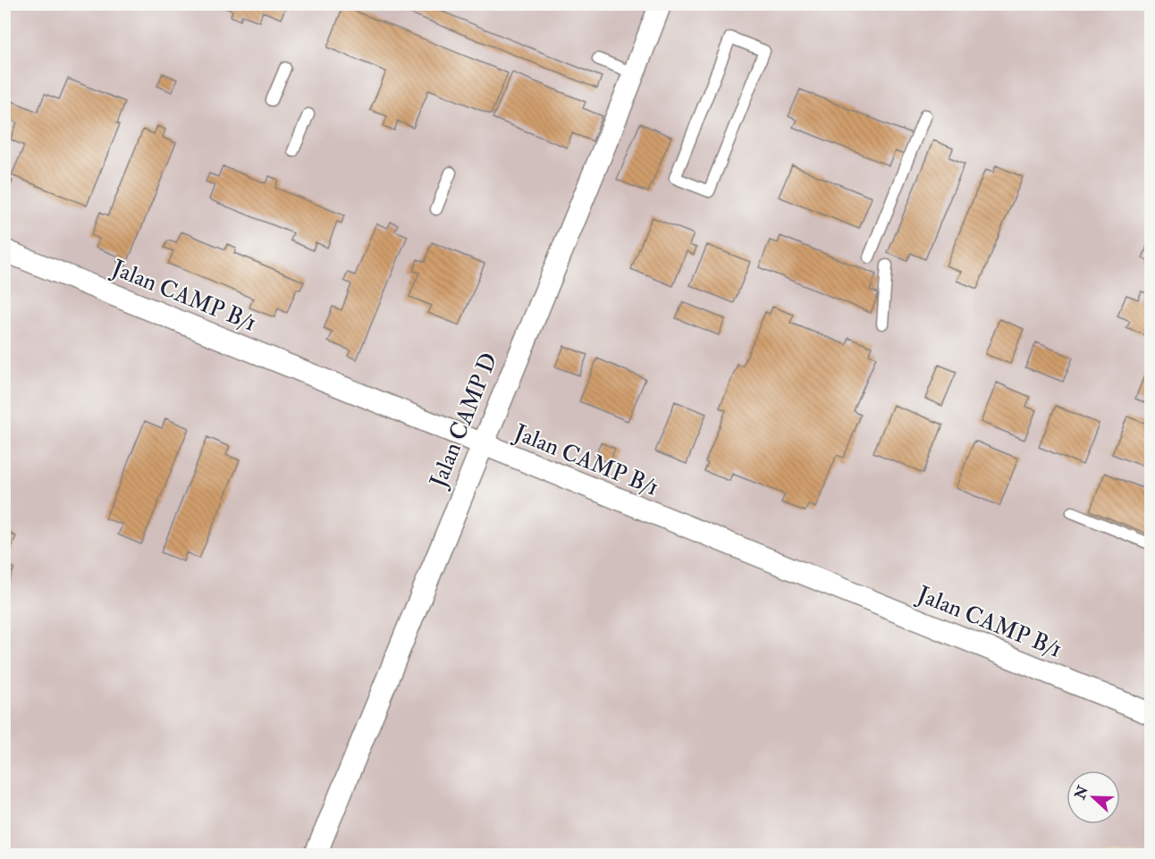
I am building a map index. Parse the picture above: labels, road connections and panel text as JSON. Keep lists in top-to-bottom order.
{
  "streets": {
    "street": ["Jalan CAMP B/1", "Jalan CAMP D"]
  },
  "crossings": [
    ["Jalan CAMP B/1", "Jalan CAMP D"]
  ],
  "north": "left"
}
